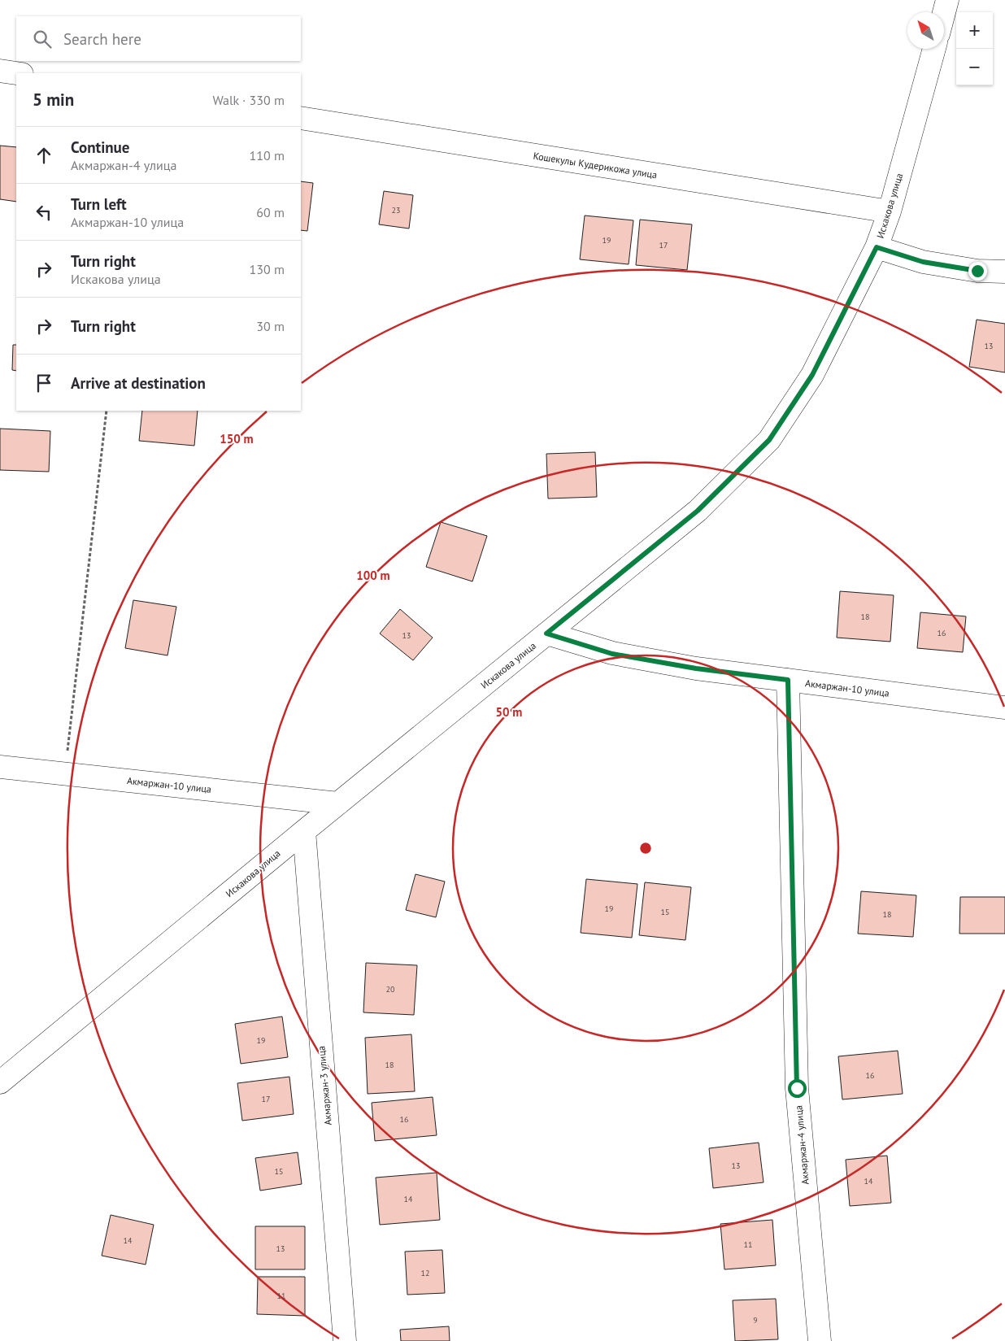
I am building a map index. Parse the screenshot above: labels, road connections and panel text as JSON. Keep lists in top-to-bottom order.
{
  "streets": {
    "street": [
      "Кошекулы Кудерикожа улица",
      "Искакова улица",
      "Акмаржан-10 улица",
      "Акмаржан-3 улица",
      "Акмаржан-4 улица"
    ]
  },
  "crossings": [
    ["Кошекулы Кудерикожа улица", "Искакова улица"],
    ["Искакова улица", "Акмаржан-10 улица"],
    ["Искакова улица", "Акмаржан-3 улица"],
    ["Акмаржан-10 улица", "Акмаржан-4 улица"]
  ],
  "house_numbers": [
    "23",
    "19",
    "17",
    "13",
    "18",
    "16",
    "13",
    "19",
    "15",
    "18",
    "20",
    "19",
    "18",
    "16",
    "17",
    "16",
    "13",
    "15",
    "14",
    "14",
    "14",
    "11",
    "13",
    "12",
    "11",
    "9"
  ],
  "north": "top left",
  "page": {
    "map_buttons": ["+", "−"],
    "search": "Search here",
    "heading": ["5 min", "Walk · 330 m"],
    "list": [
      ["Continue", "Акмаржан-4 улица", "110 m"],
      ["Turn left", "Акмаржан-10 улица", "60 m"],
      ["Turn right", "Искакова улица", "130 m"],
      ["Turn right", "30 m"],
      "Arrive at destination"
    ]
  },
  "rings": ["150 m", "100 m", "50 m"]
}
